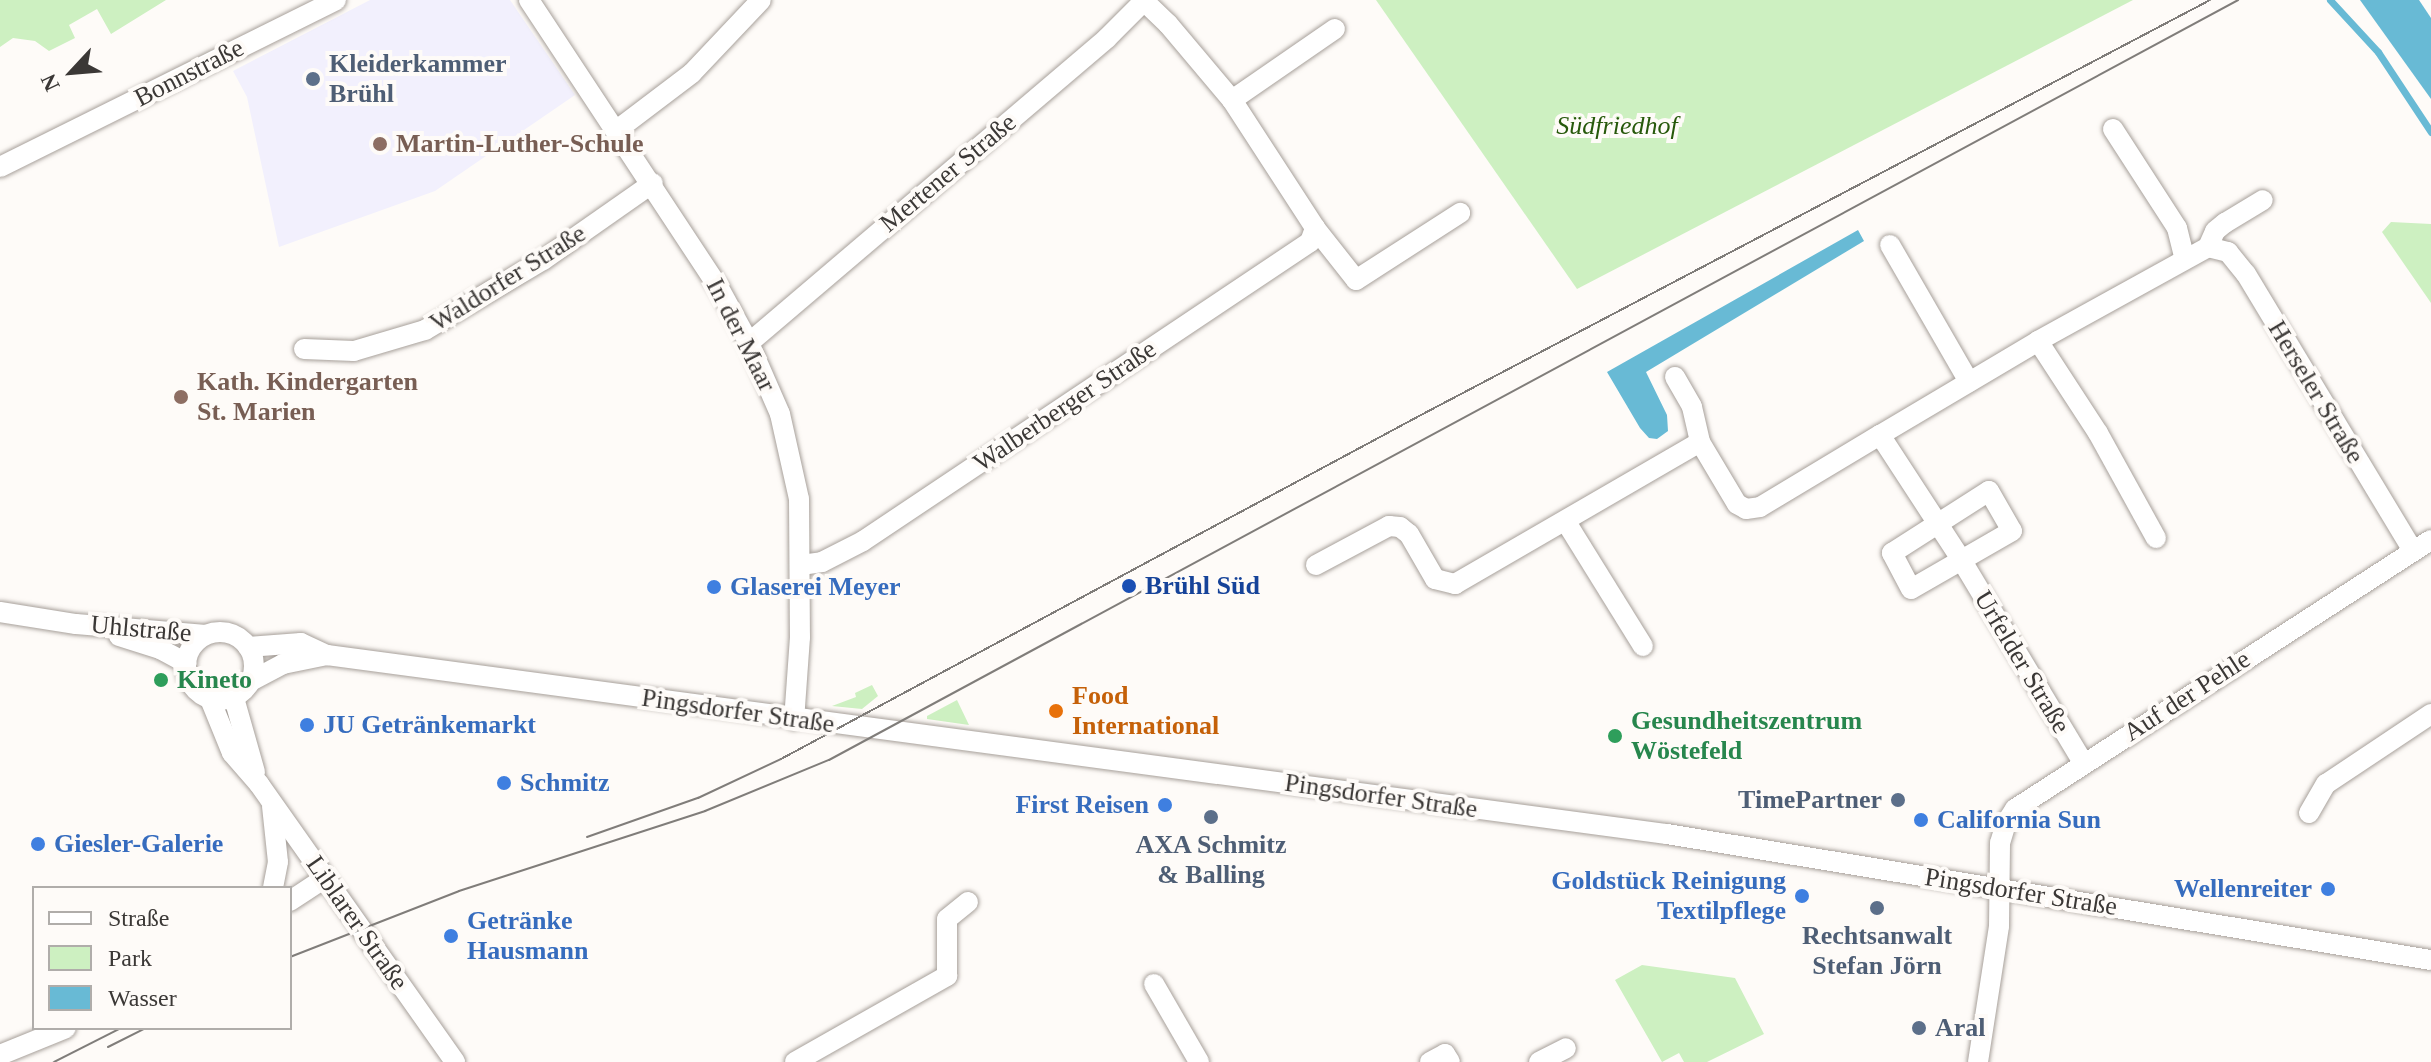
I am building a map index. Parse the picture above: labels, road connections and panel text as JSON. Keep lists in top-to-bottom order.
{
  "streets": {
    "street": [
      "Bonnstraße",
      "Mertener Straße",
      "Waldorfer Straße",
      "In der Maar",
      "Herseler Straße",
      "Walberberger Straße",
      "Uhlstraße",
      "Urfelder Straße",
      "Auf der Pehle",
      "Pingsdorfer Straße",
      "Liblarer Straße"
    ]
  },
  "crossings": [
    ["Mertener Straße", "In der Maar"],
    ["Waldorfer Straße", "In der Maar"],
    ["In der Maar", "Walberberger Straße"],
    ["In der Maar", "Pingsdorfer Straße"],
    ["Herseler Straße", "Auf der Pehle"],
    ["Uhlstraße", "Pingsdorfer Straße"],
    ["Uhlstraße", "Liblarer Straße"],
    ["Urfelder Straße", "Auf der Pehle"],
    ["Auf der Pehle", "Pingsdorfer Straße"],
    ["Pingsdorfer Straße", "Liblarer Straße"]
  ],
  "parks": ["Südfriedhof"],
  "places": [
    "Kleiderkammer Brühl",
    "Martin-Luther-Schule",
    "Kath. Kindergarten St. Marien",
    "Brühl Süd",
    "Glaserei Meyer",
    "Kineto",
    "Food International",
    "JU Getränkemarkt",
    "Gesundheitszentrum Wöstefeld",
    "Schmitz",
    "TimePartner",
    "First Reisen",
    "AXA Schmitz & Balling",
    "California Sun",
    "Giesler-Galerie",
    "Wellenreiter",
    "Goldstück Reinigung Textilpflege",
    "Rechtsanwalt Stefan Jörn",
    "Getränke Hausmann",
    "Aral"
  ],
  "legend": ["Straße", "Park", "Wasser"],
  "north": "bottom left"
}
